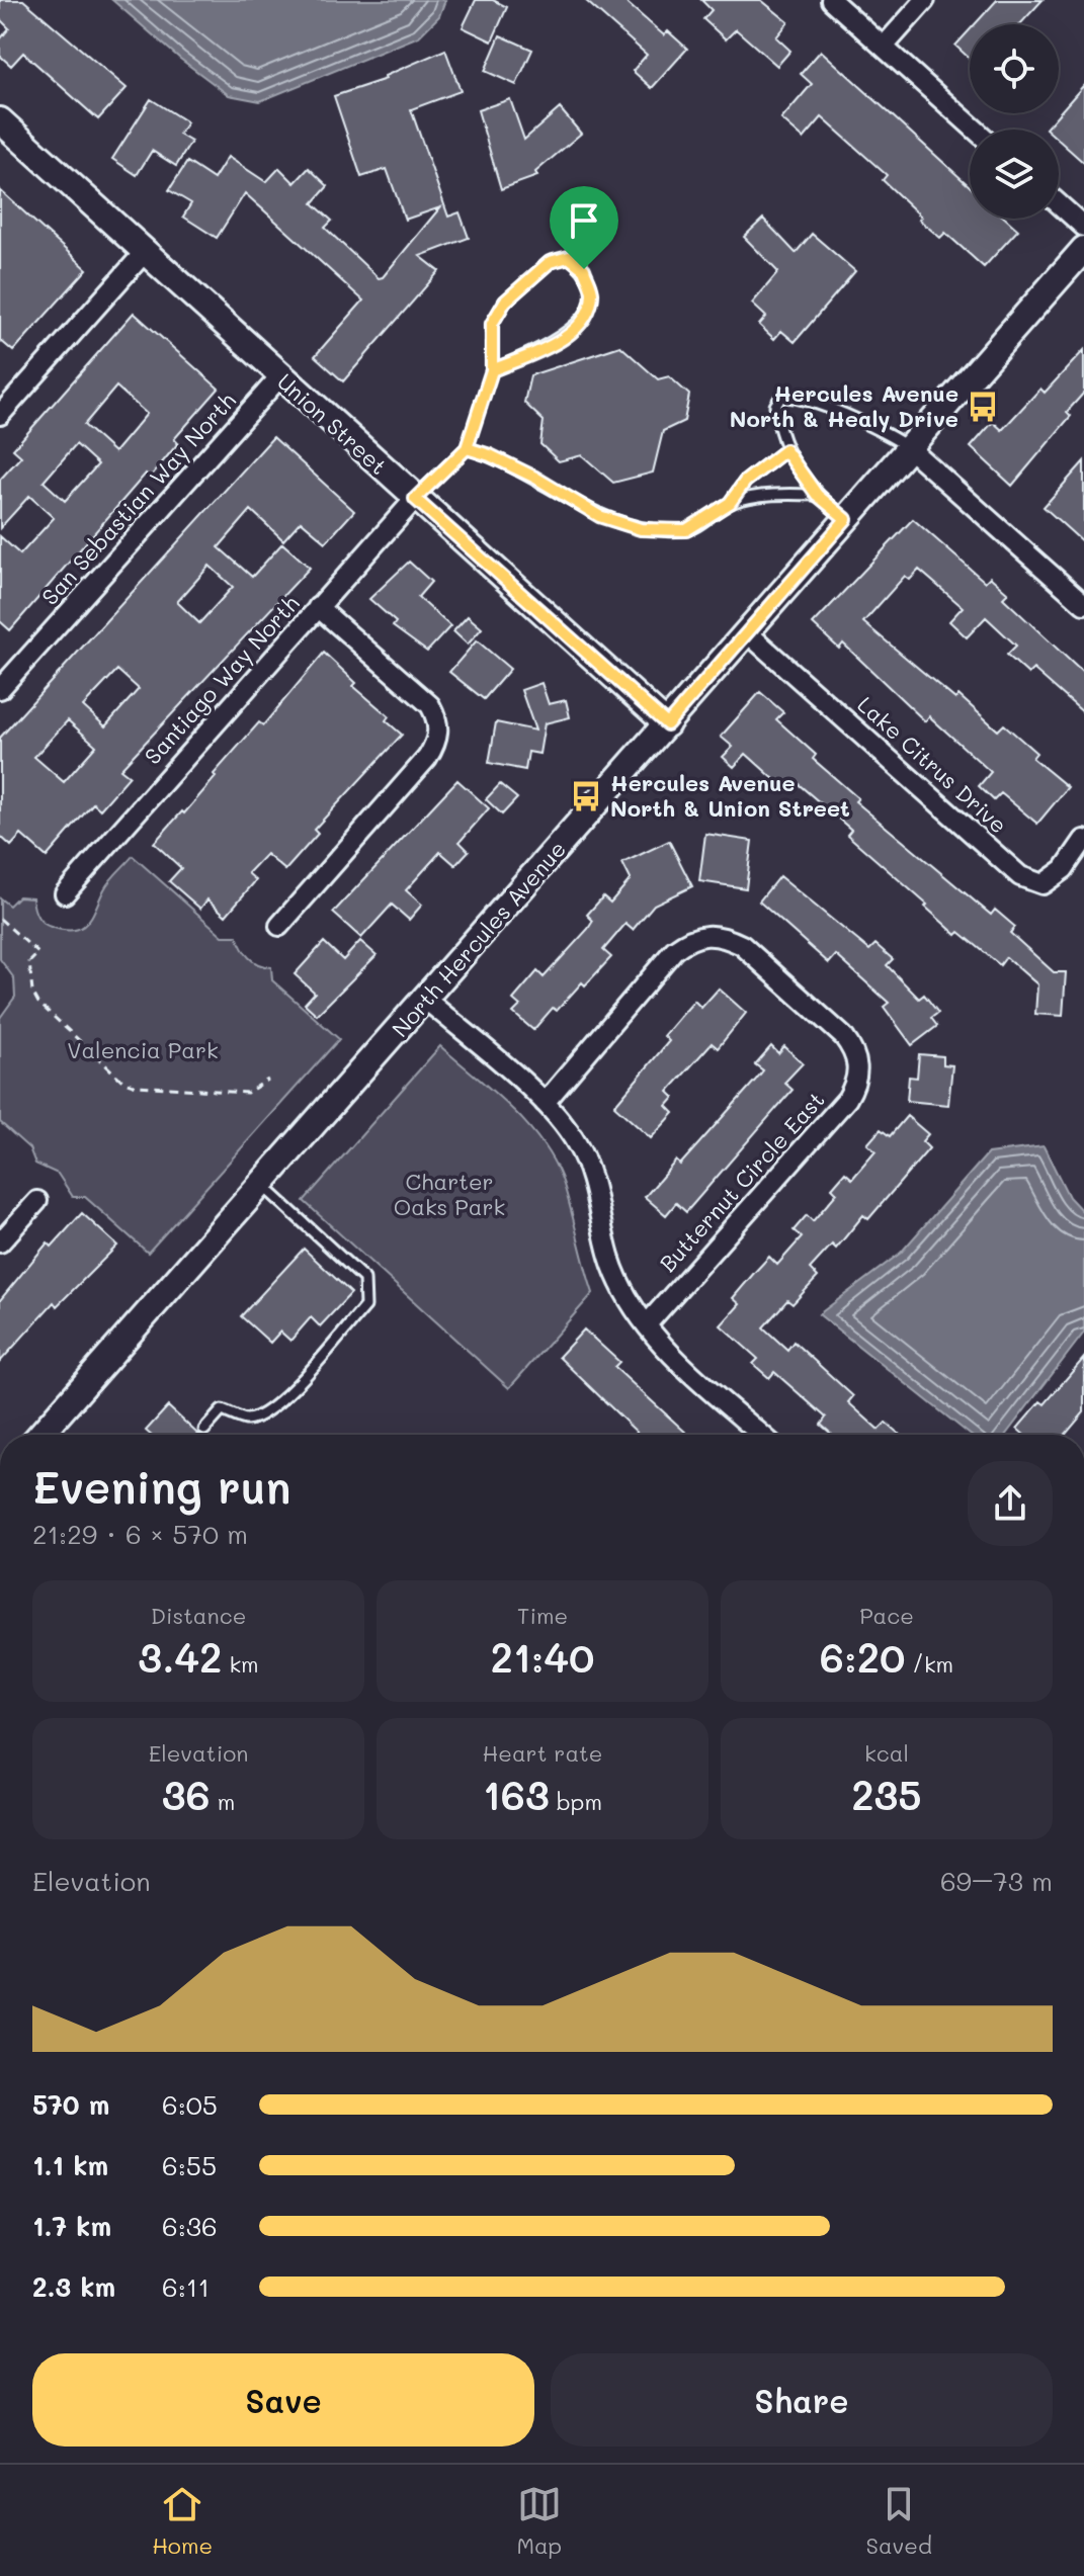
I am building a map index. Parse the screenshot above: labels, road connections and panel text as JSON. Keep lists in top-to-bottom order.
{
  "streets": {
    "street": [
      "Union Street",
      "San Sebastian Way North",
      "Santiago Way North",
      "Lake Citrus Drive",
      "North Hercules Avenue",
      "Butternut Circle East"
    ]
  },
  "crossings": [
    ["Union Street", "San Sebastian Way North"],
    ["Union Street", "Santiago Way North"],
    ["Union Street", "North Hercules Avenue"],
    ["Lake Citrus Drive", "North Hercules Avenue"]
  ],
  "parks": ["Valencia Park", "Charter Oaks Park"],
  "places": {
    "bus stop": ["Hercules Avenue North & Healy Drive", "Hercules Avenue North & Union Street"]
  },
  "page": {
    "heading": ["Evening run", "21:29 · 6 × 570 m"],
    "stats": [
      ["Distance", "3.42 km"],
      ["Time", "21:40"],
      ["Pace", "6:20 /km"],
      ["Elevation", "36 m"],
      ["Heart rate", "163 bpm"],
      ["kcal", "235"]
    ],
    "chart": ["Elevation", "69–73 m"],
    "list": [
      {
        "name": "570 m",
        "note": "6:05"
      },
      {
        "name": "1.1 km",
        "note": "6:55"
      },
      {
        "name": "1.7 km",
        "note": "6:36"
      },
      {
        "name": "2.3 km",
        "note": "6:11"
      }
    ],
    "buttons": ["Save", "Share"],
    "tabs": ["Home", "Map", "Saved"]
  }
}
